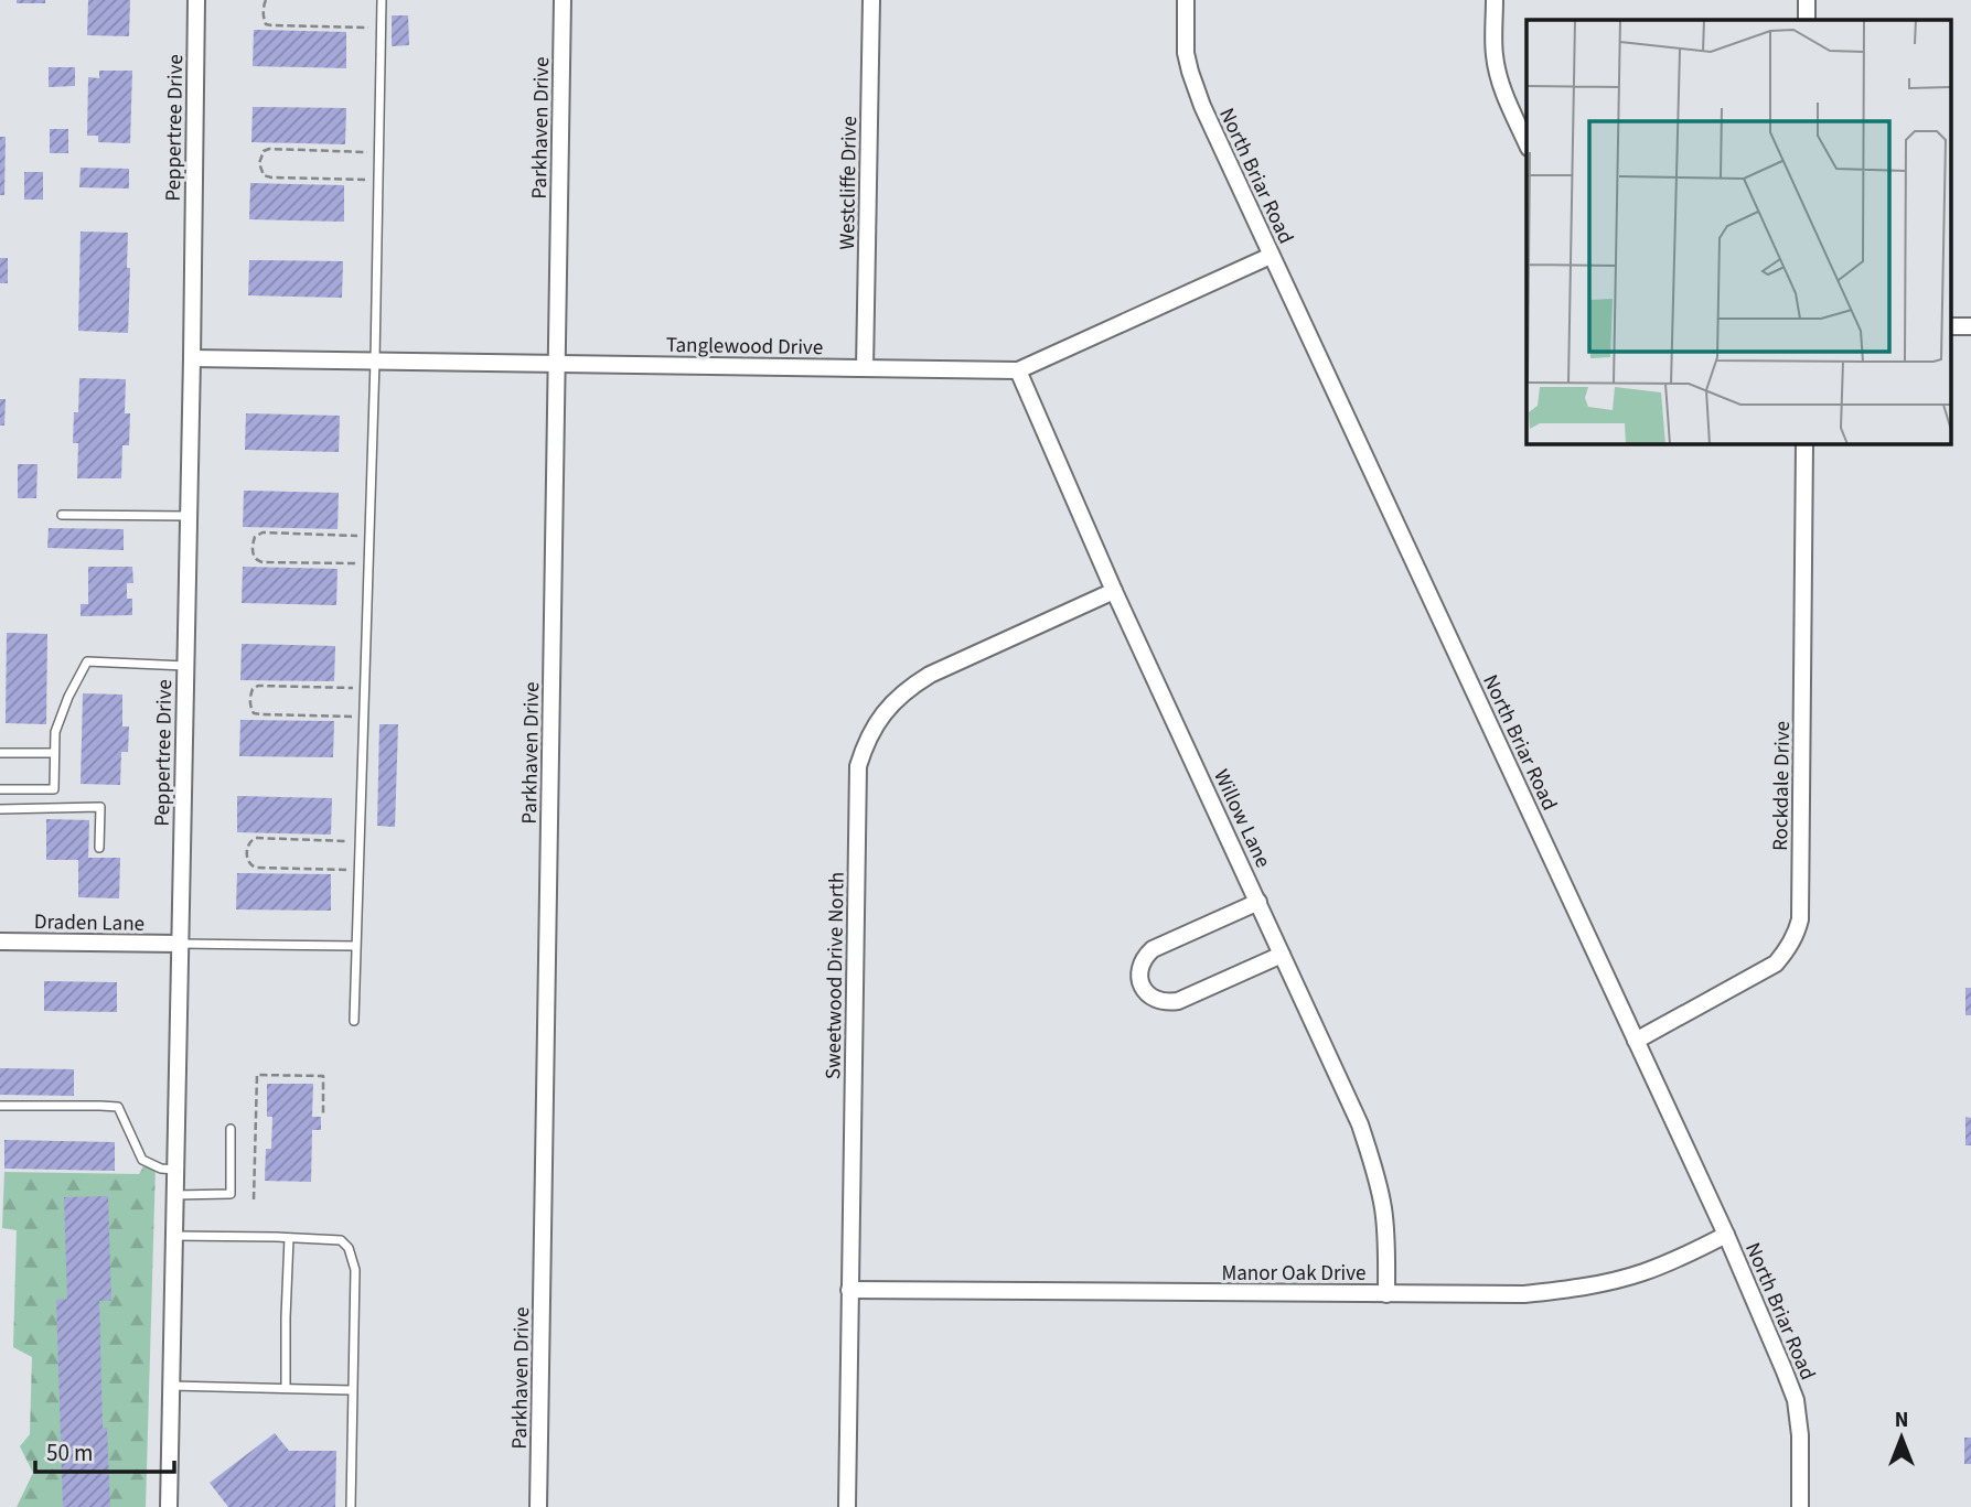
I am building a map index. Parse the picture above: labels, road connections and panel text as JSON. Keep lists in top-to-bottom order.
{
  "streets": {
    "street": [
      "Peppertree Drive",
      "Parkhaven Drive",
      "North Briar Road",
      "Westcliffe Drive",
      "Tanglewood Drive",
      "Rockdale Drive",
      "Willow Lane",
      "Draden Lane",
      "Sweetwood Drive North",
      "Manor Oak Drive"
    ]
  },
  "crossings": [
    ["Peppertree Drive", "Tanglewood Drive"],
    ["Peppertree Drive", "Draden Lane"],
    ["Parkhaven Drive", "Tanglewood Drive"],
    ["North Briar Road", "Tanglewood Drive"],
    ["North Briar Road", "Rockdale Drive"],
    ["North Briar Road", "Manor Oak Drive"],
    ["Westcliffe Drive", "Tanglewood Drive"],
    ["Tanglewood Drive", "Willow Lane"],
    ["Willow Lane", "Sweetwood Drive North"],
    ["Willow Lane", "Manor Oak Drive"],
    ["Sweetwood Drive North", "Manor Oak Drive"]
  ],
  "scale_bar": "50 m",
  "north": "top"
}
